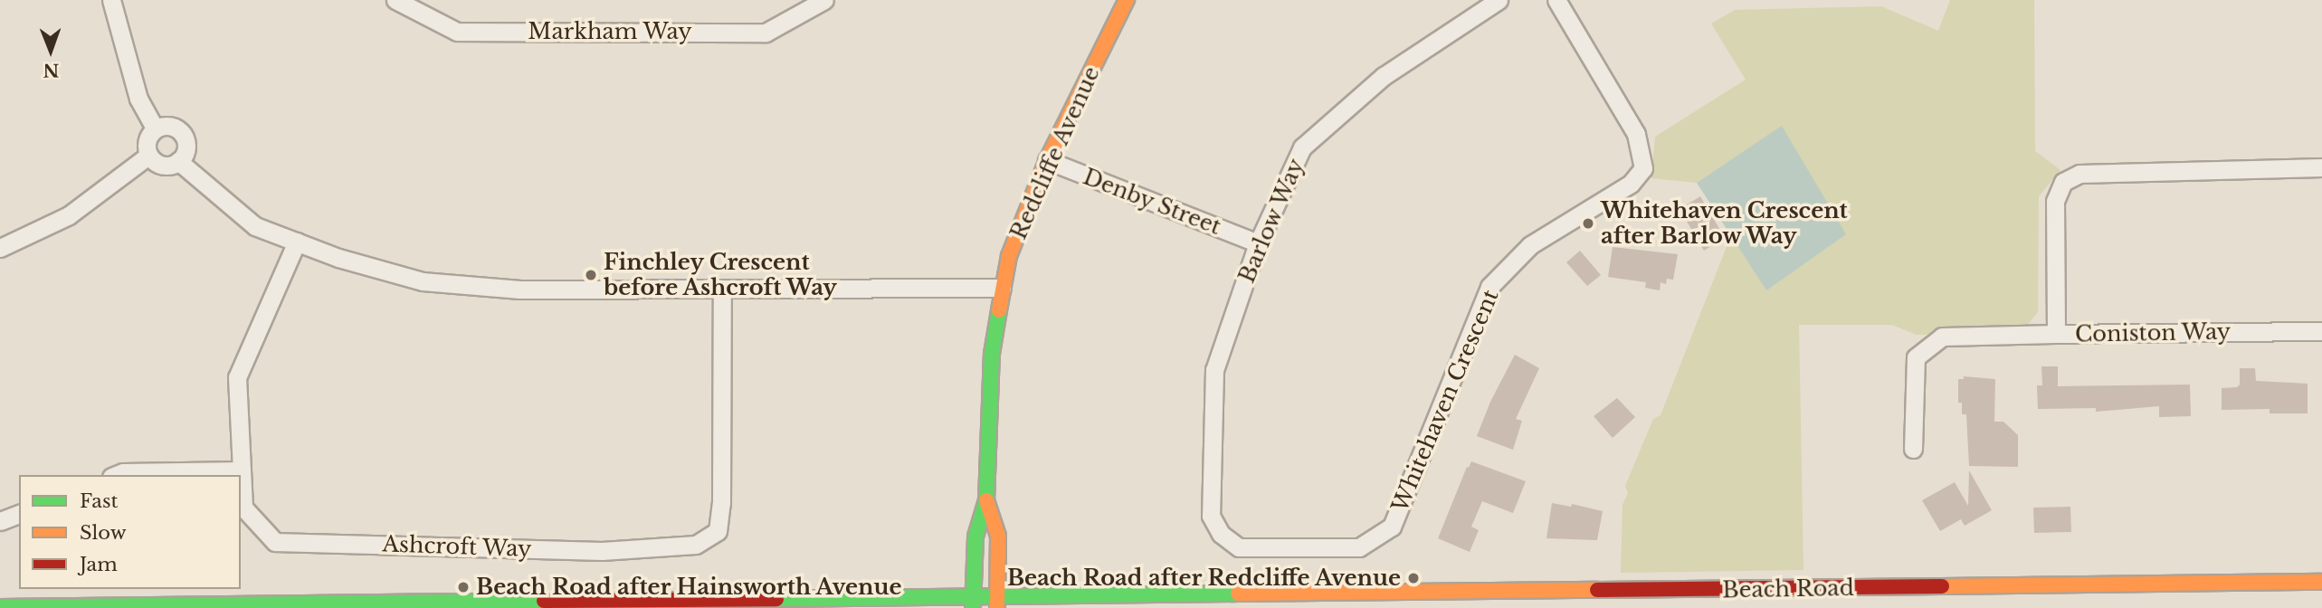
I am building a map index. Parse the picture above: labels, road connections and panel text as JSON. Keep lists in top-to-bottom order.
{
  "streets": {
    "main road": ["Redcliffe Avenue", "Beach Road"],
    "street": [
      "Markham Way",
      "Denby Street",
      "Barlow Way",
      "Coniston Way",
      "Whitehaven Crescent",
      "Ashcroft Way"
    ]
  },
  "crossings": [
    ["Redcliffe Avenue", "Denby Street"],
    ["Redcliffe Avenue", "Beach Road"],
    ["Denby Street", "Barlow Way"],
    ["Barlow Way", "Whitehaven Crescent"]
  ],
  "places": [
    "Whitehaven Crescent after Barlow Way",
    "Finchley Crescent before Ashcroft Way",
    "Beach Road after Redcliffe Avenue",
    "Beach Road after Hainsworth Avenue"
  ],
  "legend": ["Fast", "Slow", "Jam"],
  "north": "bottom"
}
